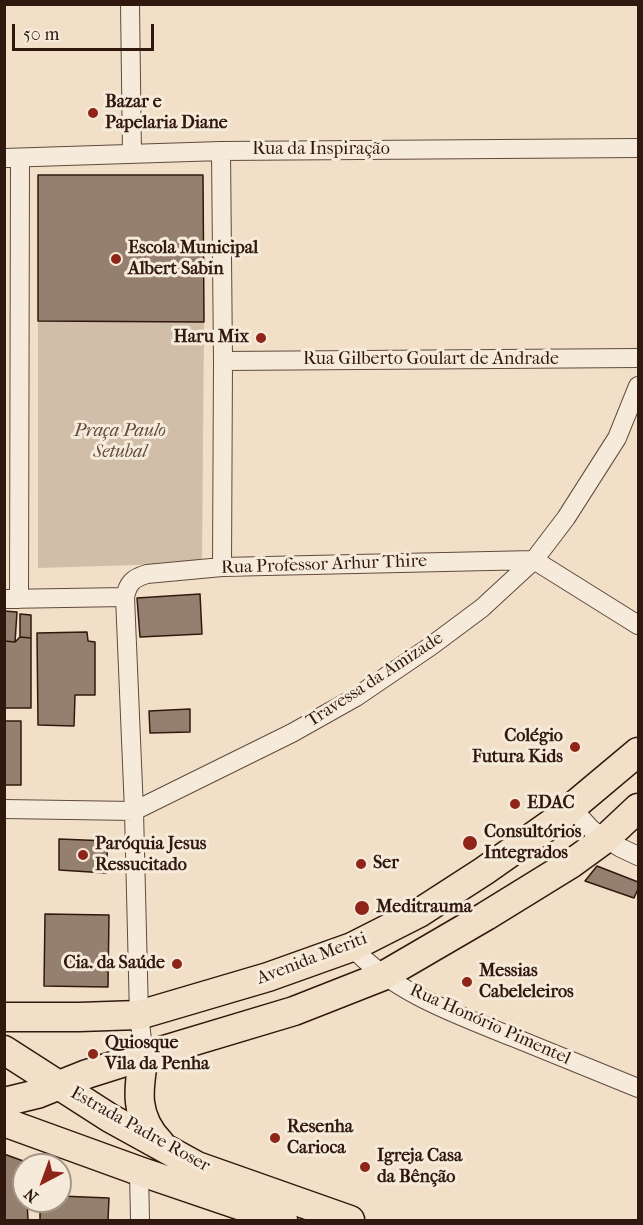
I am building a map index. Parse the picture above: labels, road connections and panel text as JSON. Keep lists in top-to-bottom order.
{
  "streets": {
    "main road": ["Avenida Meriti", "Estrada Padre Roser"],
    "street": [
      "Rua da Inspiração",
      "Rua Gilberto Goulart de Andrade",
      "Rua Professor Arhur Thire",
      "Travessa da Amizade",
      "Rua Honório Pimentel"
    ]
  },
  "crossings": [
    ["Rua Professor Arhur Thire", "Travessa da Amizade"],
    ["Avenida Meriti", "Rua Honório Pimentel"]
  ],
  "parks": ["Praça Paulo Setubal"],
  "places": [
    "Bazar e Papelaria Diane",
    "Escola Municipal Albert Sabin",
    "Haru Mix",
    "Colégio Futura Kids",
    "EDAC",
    "Consultórios Integrados",
    "Paróquia Jesus Ressucitado",
    "Ser",
    "Meditrauma",
    "Cia. da Saúde",
    "Messias Cabeleleiros",
    "Quiosque Vila da Penha",
    "Resenha Carioca",
    "Igreja Casa da Bênção"
  ],
  "scale_bar": "50 m",
  "north": "bottom left"
}
